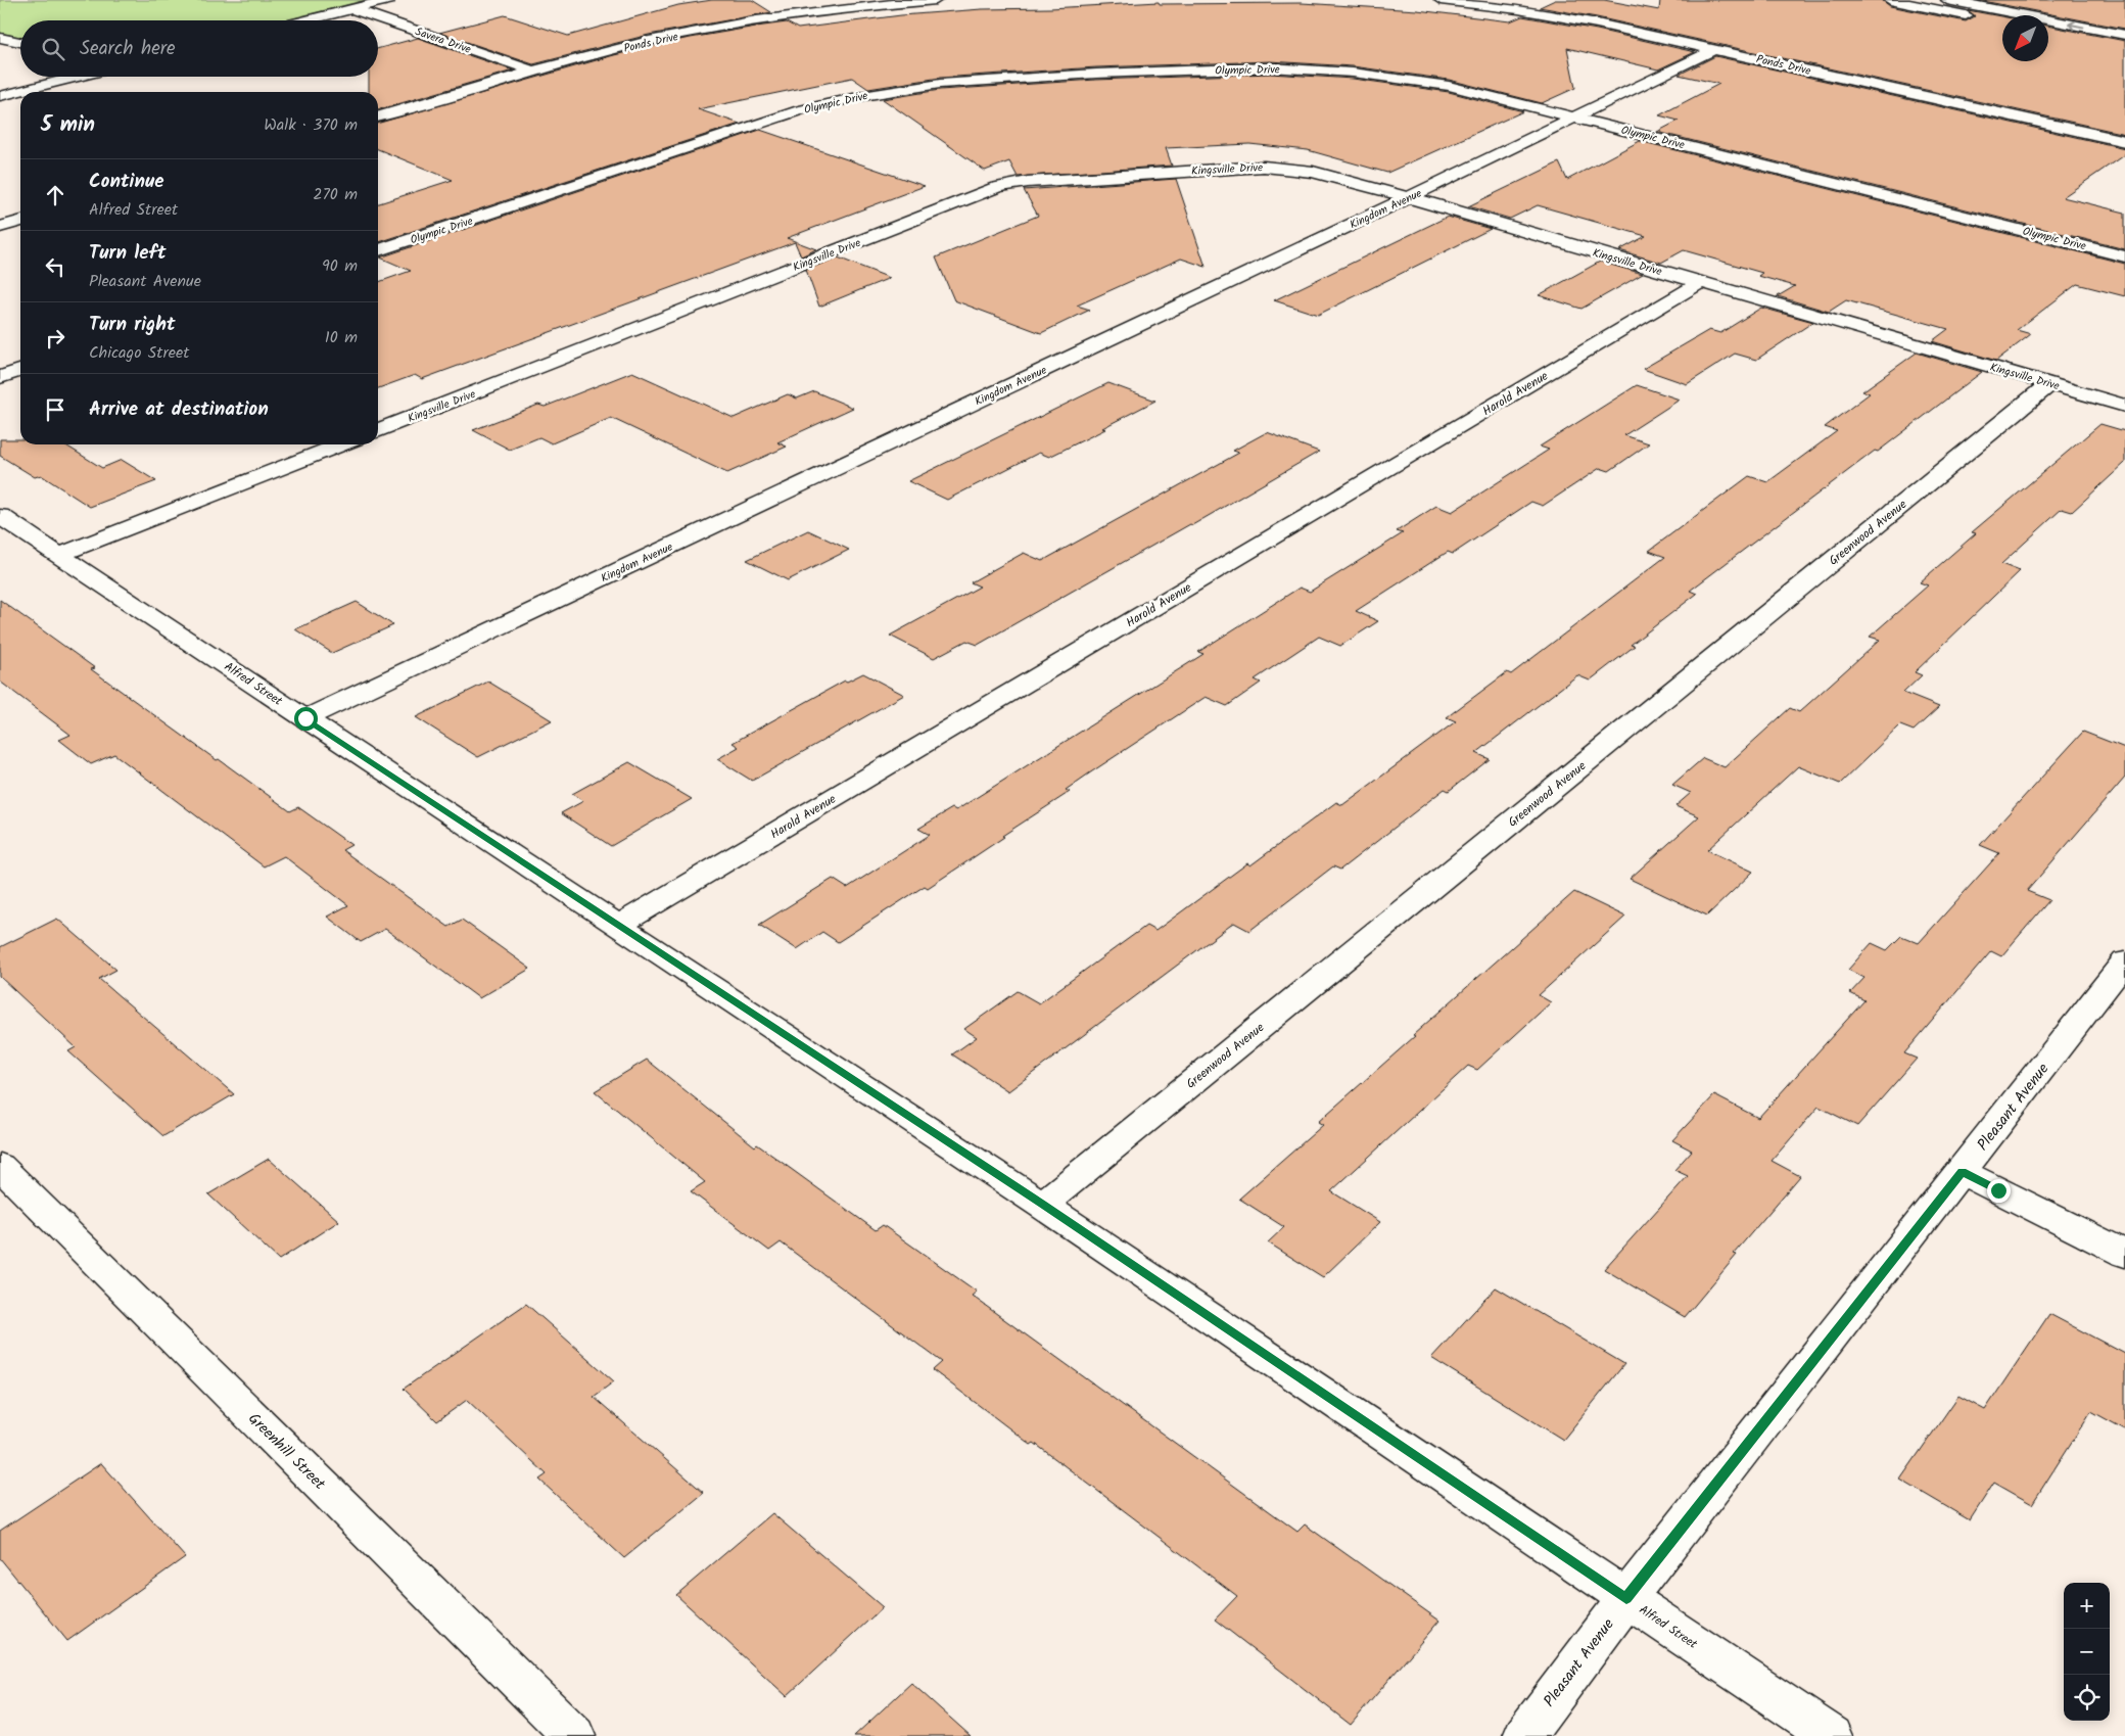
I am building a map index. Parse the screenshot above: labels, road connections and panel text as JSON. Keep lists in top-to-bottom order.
{
  "streets": {
    "street": [
      "Savera Drive",
      "Ponds Drive",
      "Olympic Drive",
      "Kingsville Drive",
      "Kingdom Avenue",
      "Harold Avenue",
      "Greenwood Avenue",
      "Alfred Street",
      "Pleasant Avenue",
      "Greenhill Street"
    ]
  },
  "crossings": [
    ["Savera Drive", "Ponds Drive"],
    ["Ponds Drive", "Kingdom Avenue"],
    ["Olympic Drive", "Kingdom Avenue"],
    ["Kingsville Drive", "Kingdom Avenue"],
    ["Kingsville Drive", "Harold Avenue"],
    ["Kingsville Drive", "Greenwood Avenue"],
    ["Kingdom Avenue", "Alfred Street"],
    ["Harold Avenue", "Alfred Street"],
    ["Greenwood Avenue", "Alfred Street"],
    ["Alfred Street", "Pleasant Avenue"]
  ],
  "north": "bottom left",
  "page": {
    "search": "Search here",
    "heading": ["5 min", "Walk · 370 m"],
    "list": [
      ["Continue", "Alfred Street", "270 m"],
      ["Turn left", "Pleasant Avenue", "90 m"],
      ["Turn right", "Chicago Street", "10 m"],
      "Arrive at destination"
    ],
    "map_buttons": ["+", "−"]
  }
}
